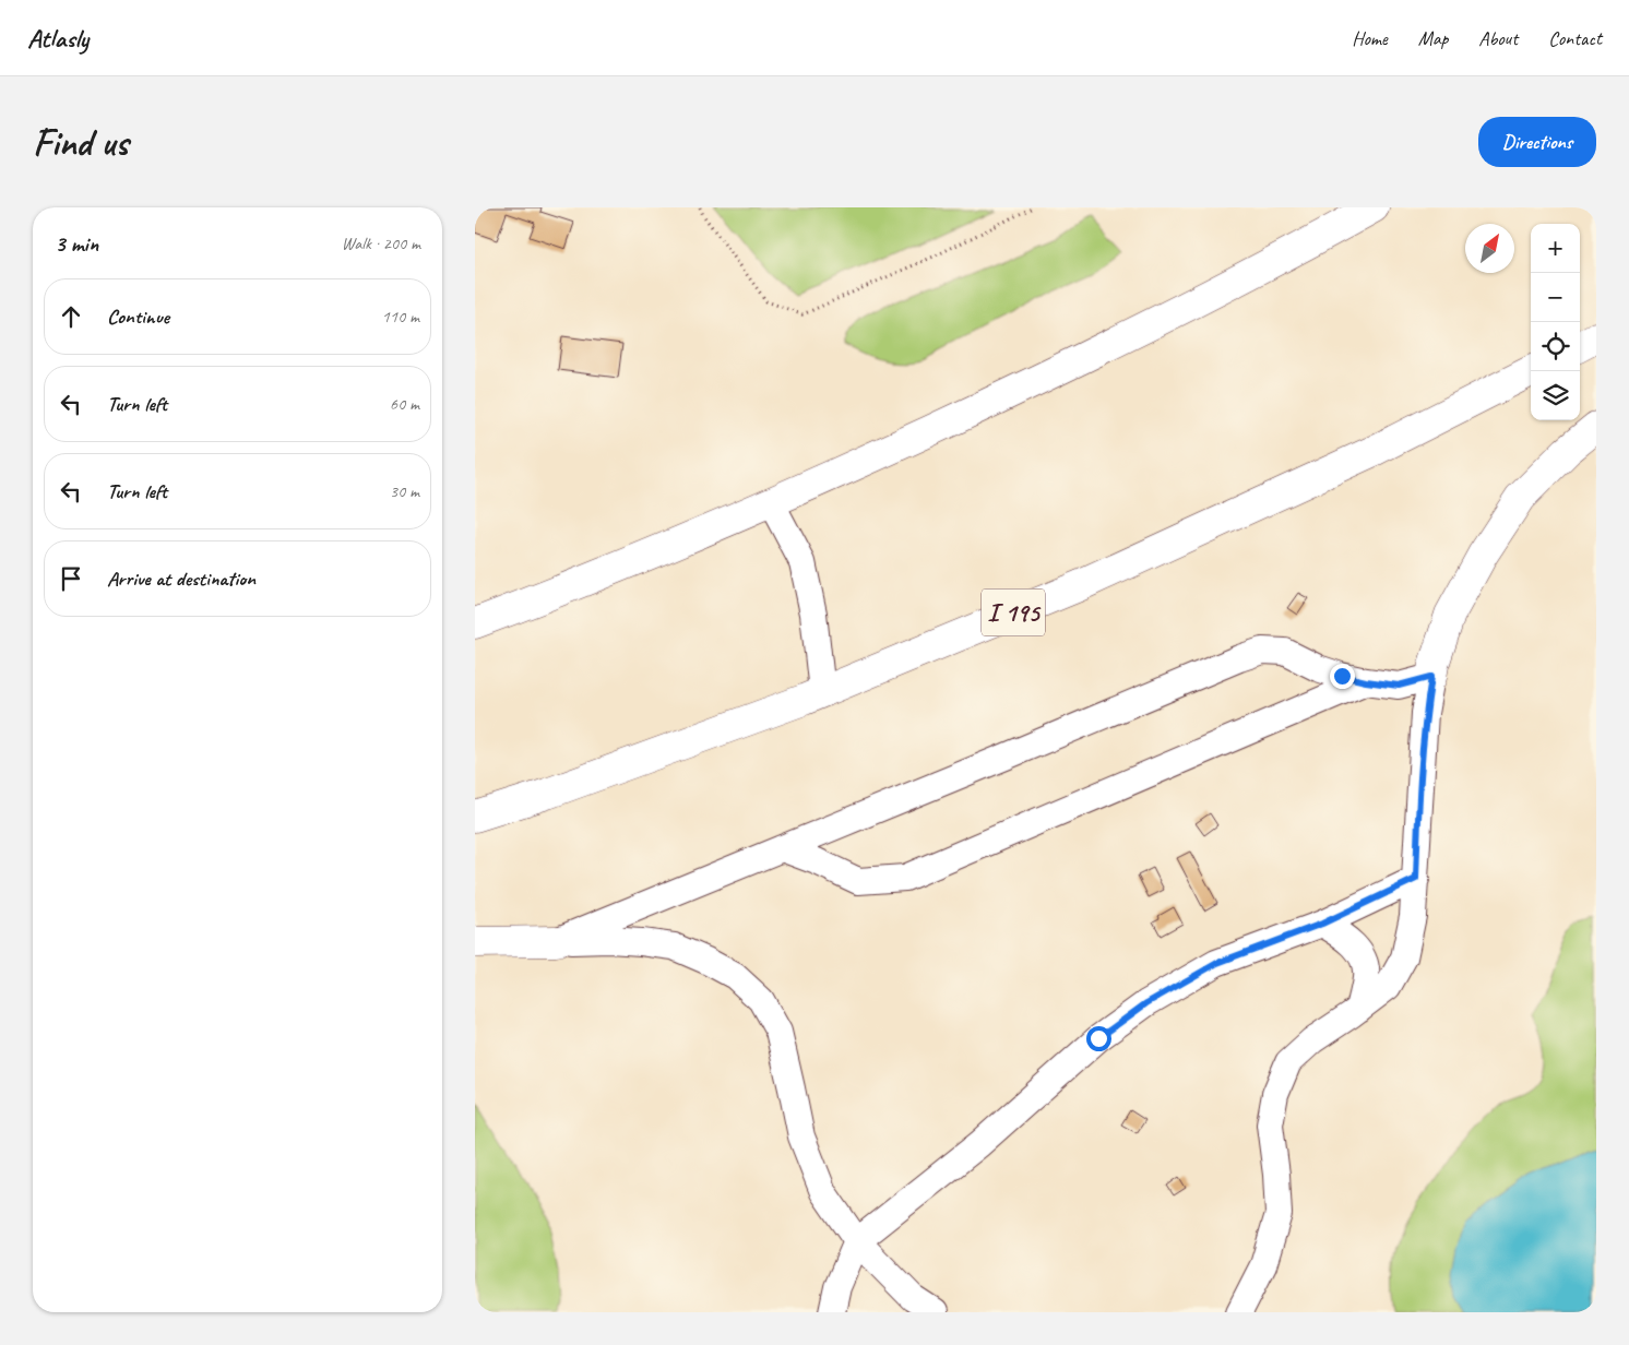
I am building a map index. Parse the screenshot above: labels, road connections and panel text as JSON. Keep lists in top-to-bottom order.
{
  "streets": {
    "highway": ["I 195"]
  },
  "north": "top right",
  "page": {
    "header": "Atlasly",
    "nav": [
      "Home",
      "Map",
      "About",
      "Contact"
    ],
    "buttons": "Directions",
    "title": "Find us",
    "heading": ["3 min", "Walk · 200 m"],
    "map_buttons": ["+", "−"],
    "list": [
      ["Continue", "110 m"],
      ["Turn left", "60 m"],
      ["Turn left", "30 m"],
      "Arrive at destination"
    ]
  }
}
